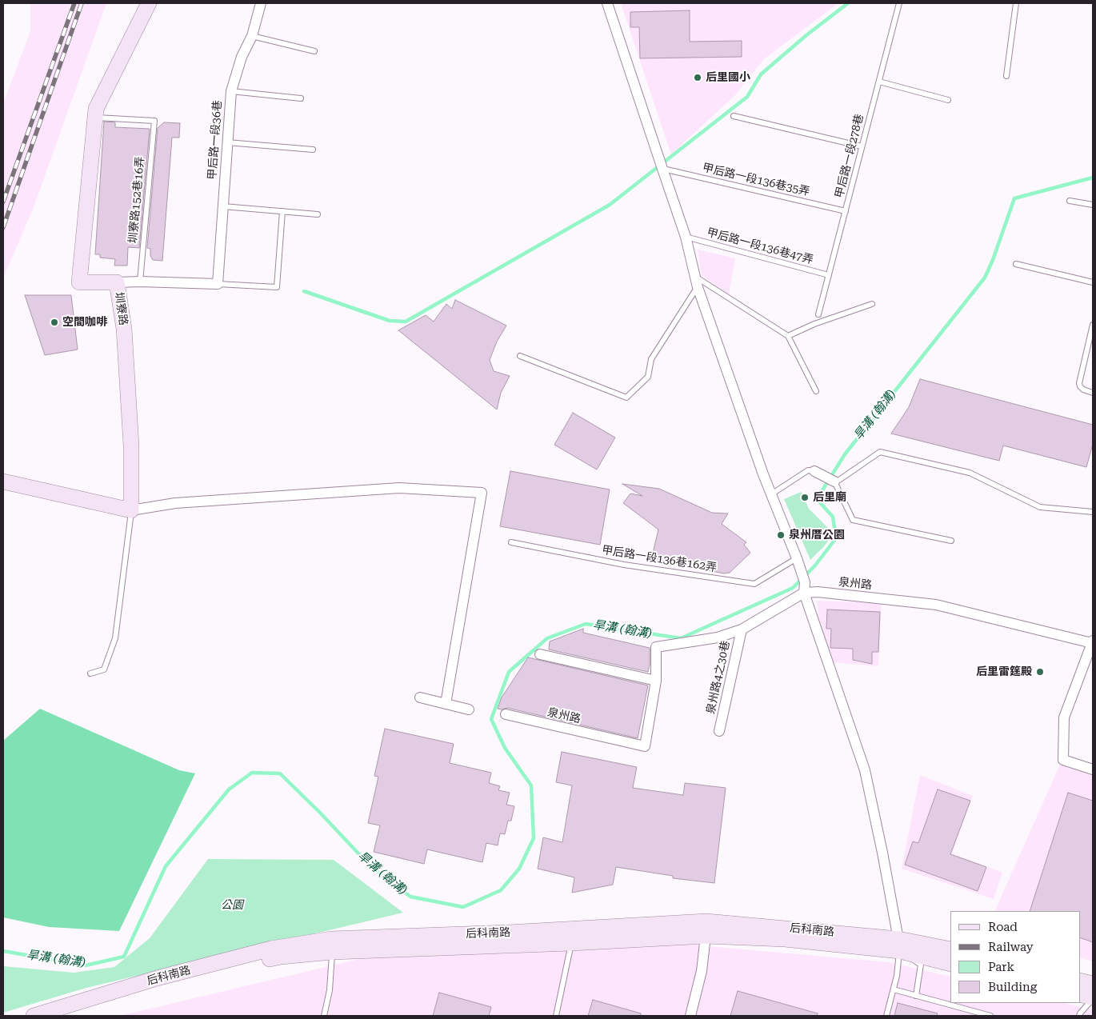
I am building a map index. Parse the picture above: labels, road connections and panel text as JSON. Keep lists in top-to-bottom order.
{
  "streets": {
    "street": [
      "甲后路一段36巷",
      "圳寮路",
      "泉州路",
      "泉州路4之30巷",
      "后科南路"
    ],
    "lane": [
      "甲后路一段278巷",
      "甲后路一段136巷35弄",
      "圳寮路152巷16弄",
      "甲后路一段136巷47弄",
      "甲后路一段136巷162弄"
    ]
  },
  "crossings": [
    ["甲后路一段278巷", "甲后路一段136巷35弄"],
    ["甲后路一段278巷", "甲后路一段136巷47弄"],
    ["圳寮路152巷16弄", "圳寮路"],
    ["泉州路", "泉州路4之30巷"]
  ],
  "water": ["旱溝 (翰溝)"],
  "parks": ["公園"],
  "places": [
    "后里國小",
    "空間咖啡",
    "后里廟",
    "泉州厝公園",
    "后里雷筳殿"
  ],
  "legend": [
    "Road",
    "Railway",
    "Park",
    "Building"
  ]
}
